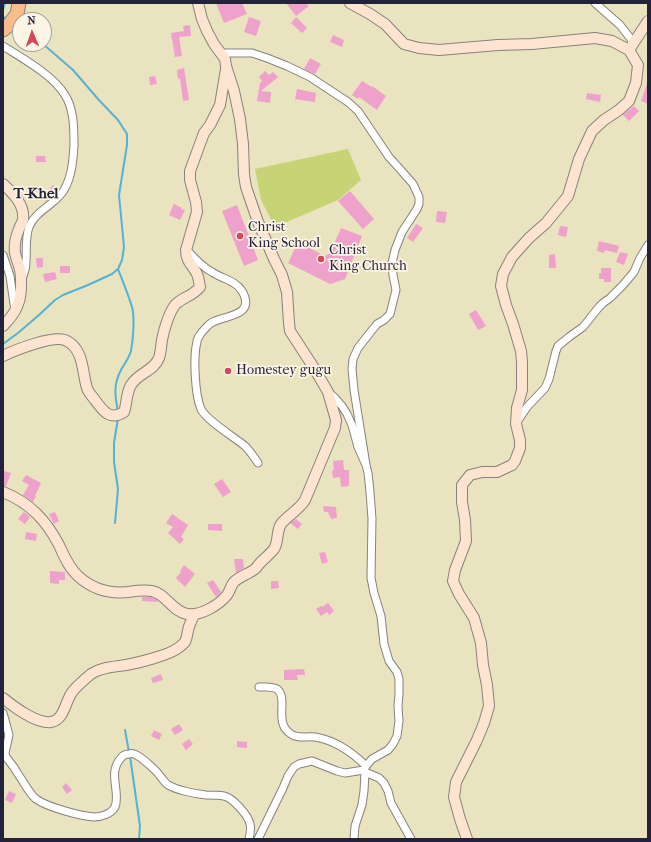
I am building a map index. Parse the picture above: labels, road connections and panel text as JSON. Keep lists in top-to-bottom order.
{
  "districts": ["T-Khel"],
  "places": ["Christ King School", "Christ King Church", "Homestey gugu"],
  "north": "top"
}
